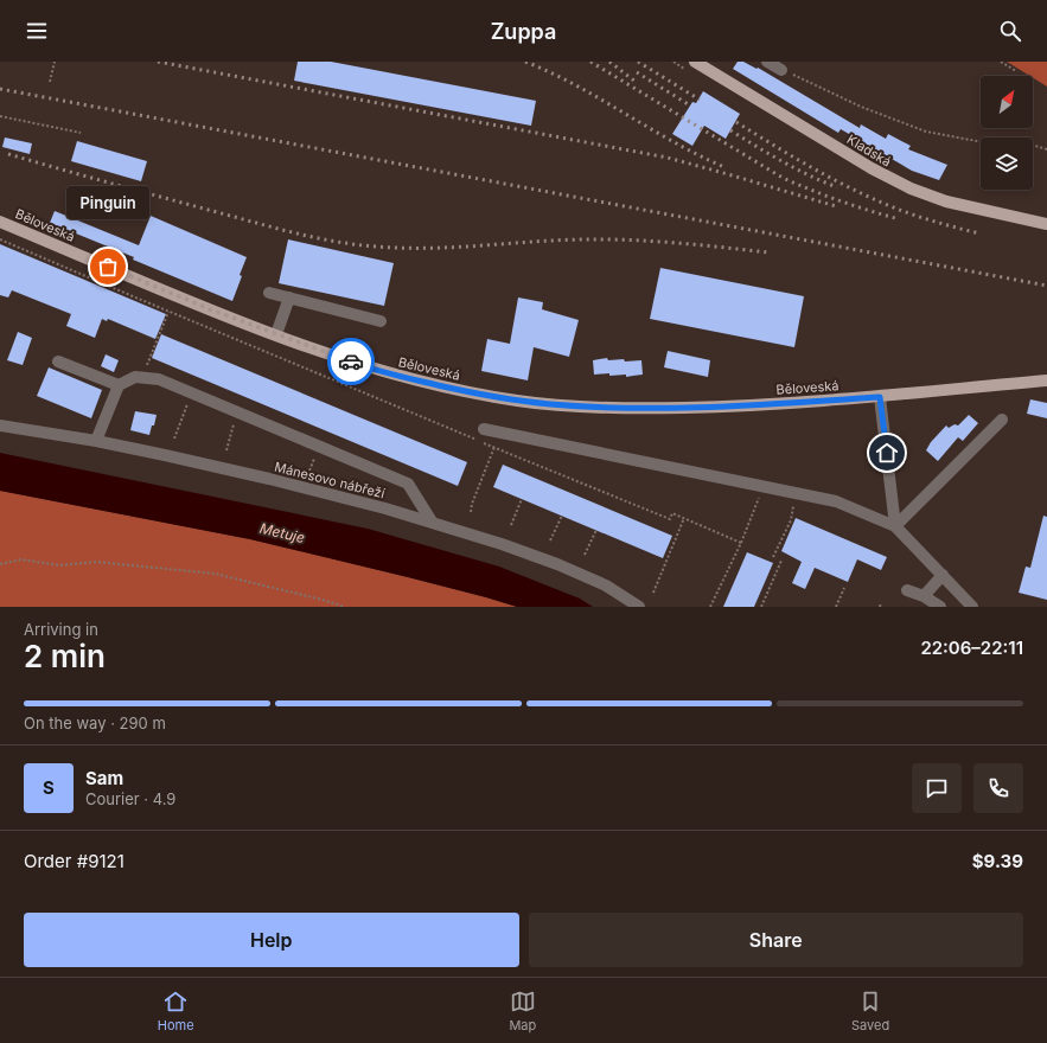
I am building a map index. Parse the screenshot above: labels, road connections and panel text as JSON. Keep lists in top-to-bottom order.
{
  "streets": {
    "main road": ["Kladská", "Běloveská"],
    "street": ["Mánesovo nábřeží"]
  },
  "water": ["Metuje"],
  "places": ["Pinguin"],
  "north": "top right",
  "page": {
    "header": "Zuppa",
    "bubble": "Pinguin",
    "heading": ["2 min", "Arriving in", "22:06–22:11"],
    "panel": [
      "Sam",
      "Courier · 4.9",
      "Order #9121",
      "$9.39"
    ],
    "bar": "On the way · 290 m",
    "round": "S",
    "buttons": ["Help", "Share"],
    "tabs": ["Home", "Map", "Saved"]
  }
}
